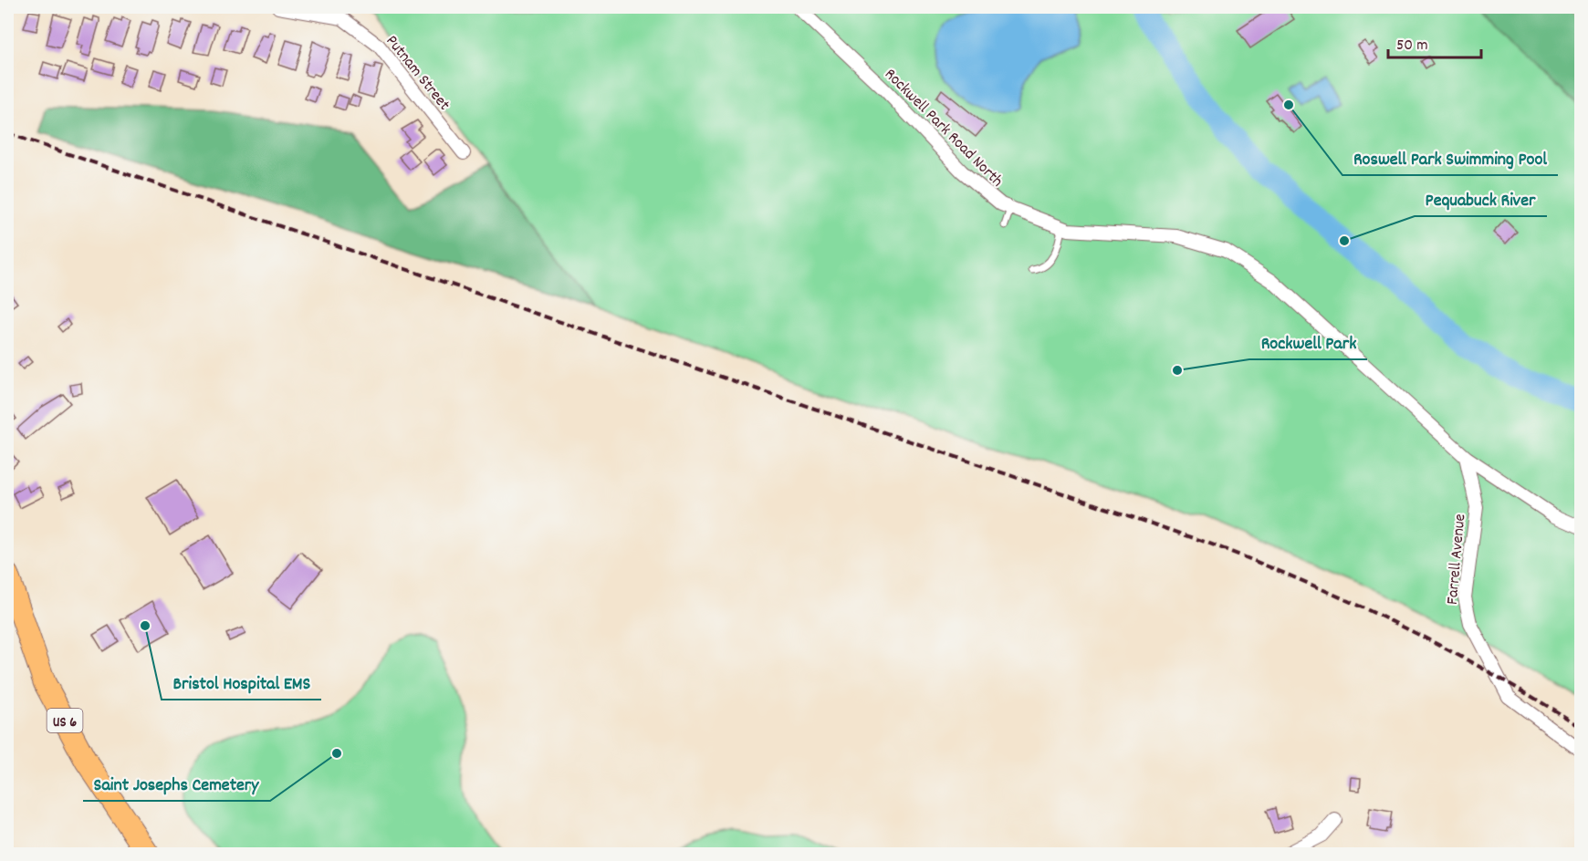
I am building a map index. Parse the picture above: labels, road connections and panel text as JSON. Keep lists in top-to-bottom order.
{
  "streets": {
    "highway": ["US 6"],
    "street": ["Putnam Street", "Rockwell Park Road North", "Farrell Avenue"]
  },
  "crossings": [
    ["Rockwell Park Road North", "Farrell Avenue"]
  ],
  "places": [
    "Roswell Park Swimming Pool",
    "Pequabuck River",
    "Rockwell Park",
    "Bristol Hospital EMS",
    "Saint Josephs Cemetery"
  ],
  "scale_bar": "50 m"
}
